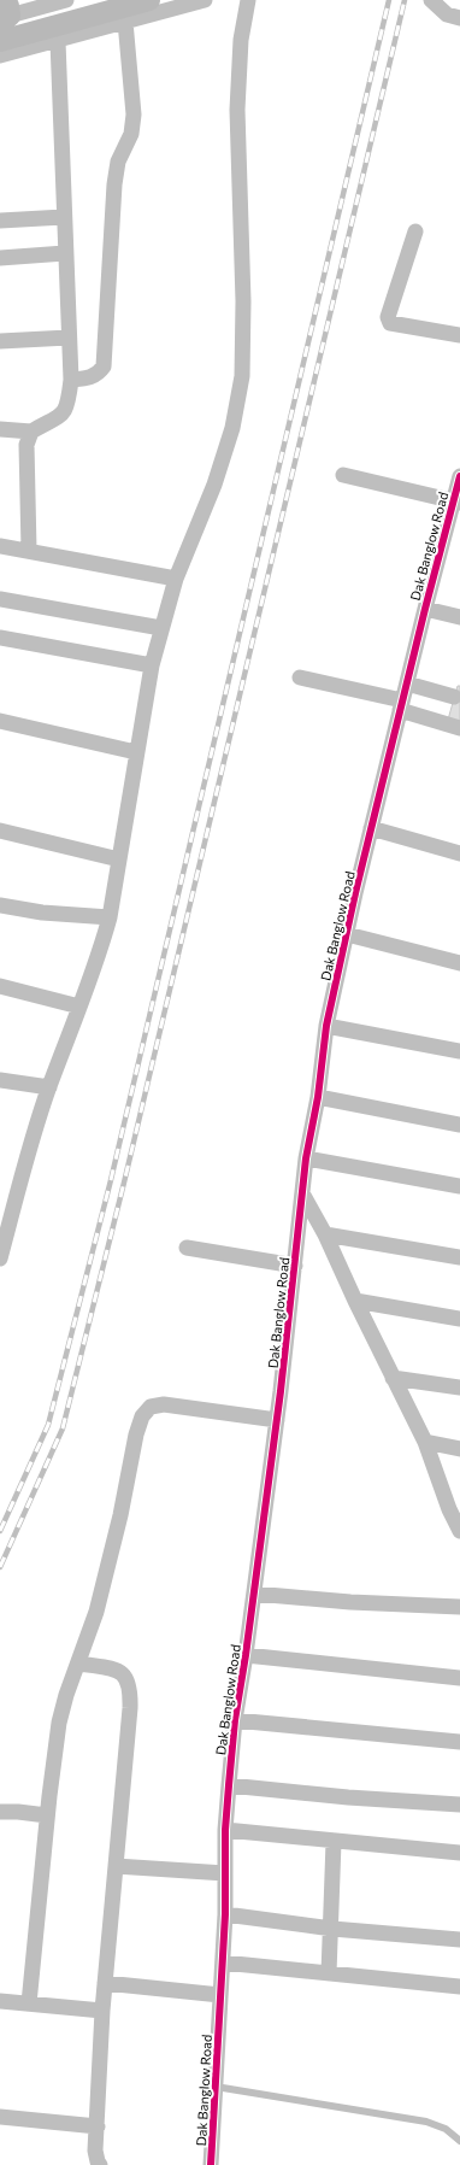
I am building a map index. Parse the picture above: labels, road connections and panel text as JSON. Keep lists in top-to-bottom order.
{
  "streets": {
    "street": ["Dak Banglow Road"]
  }
}
